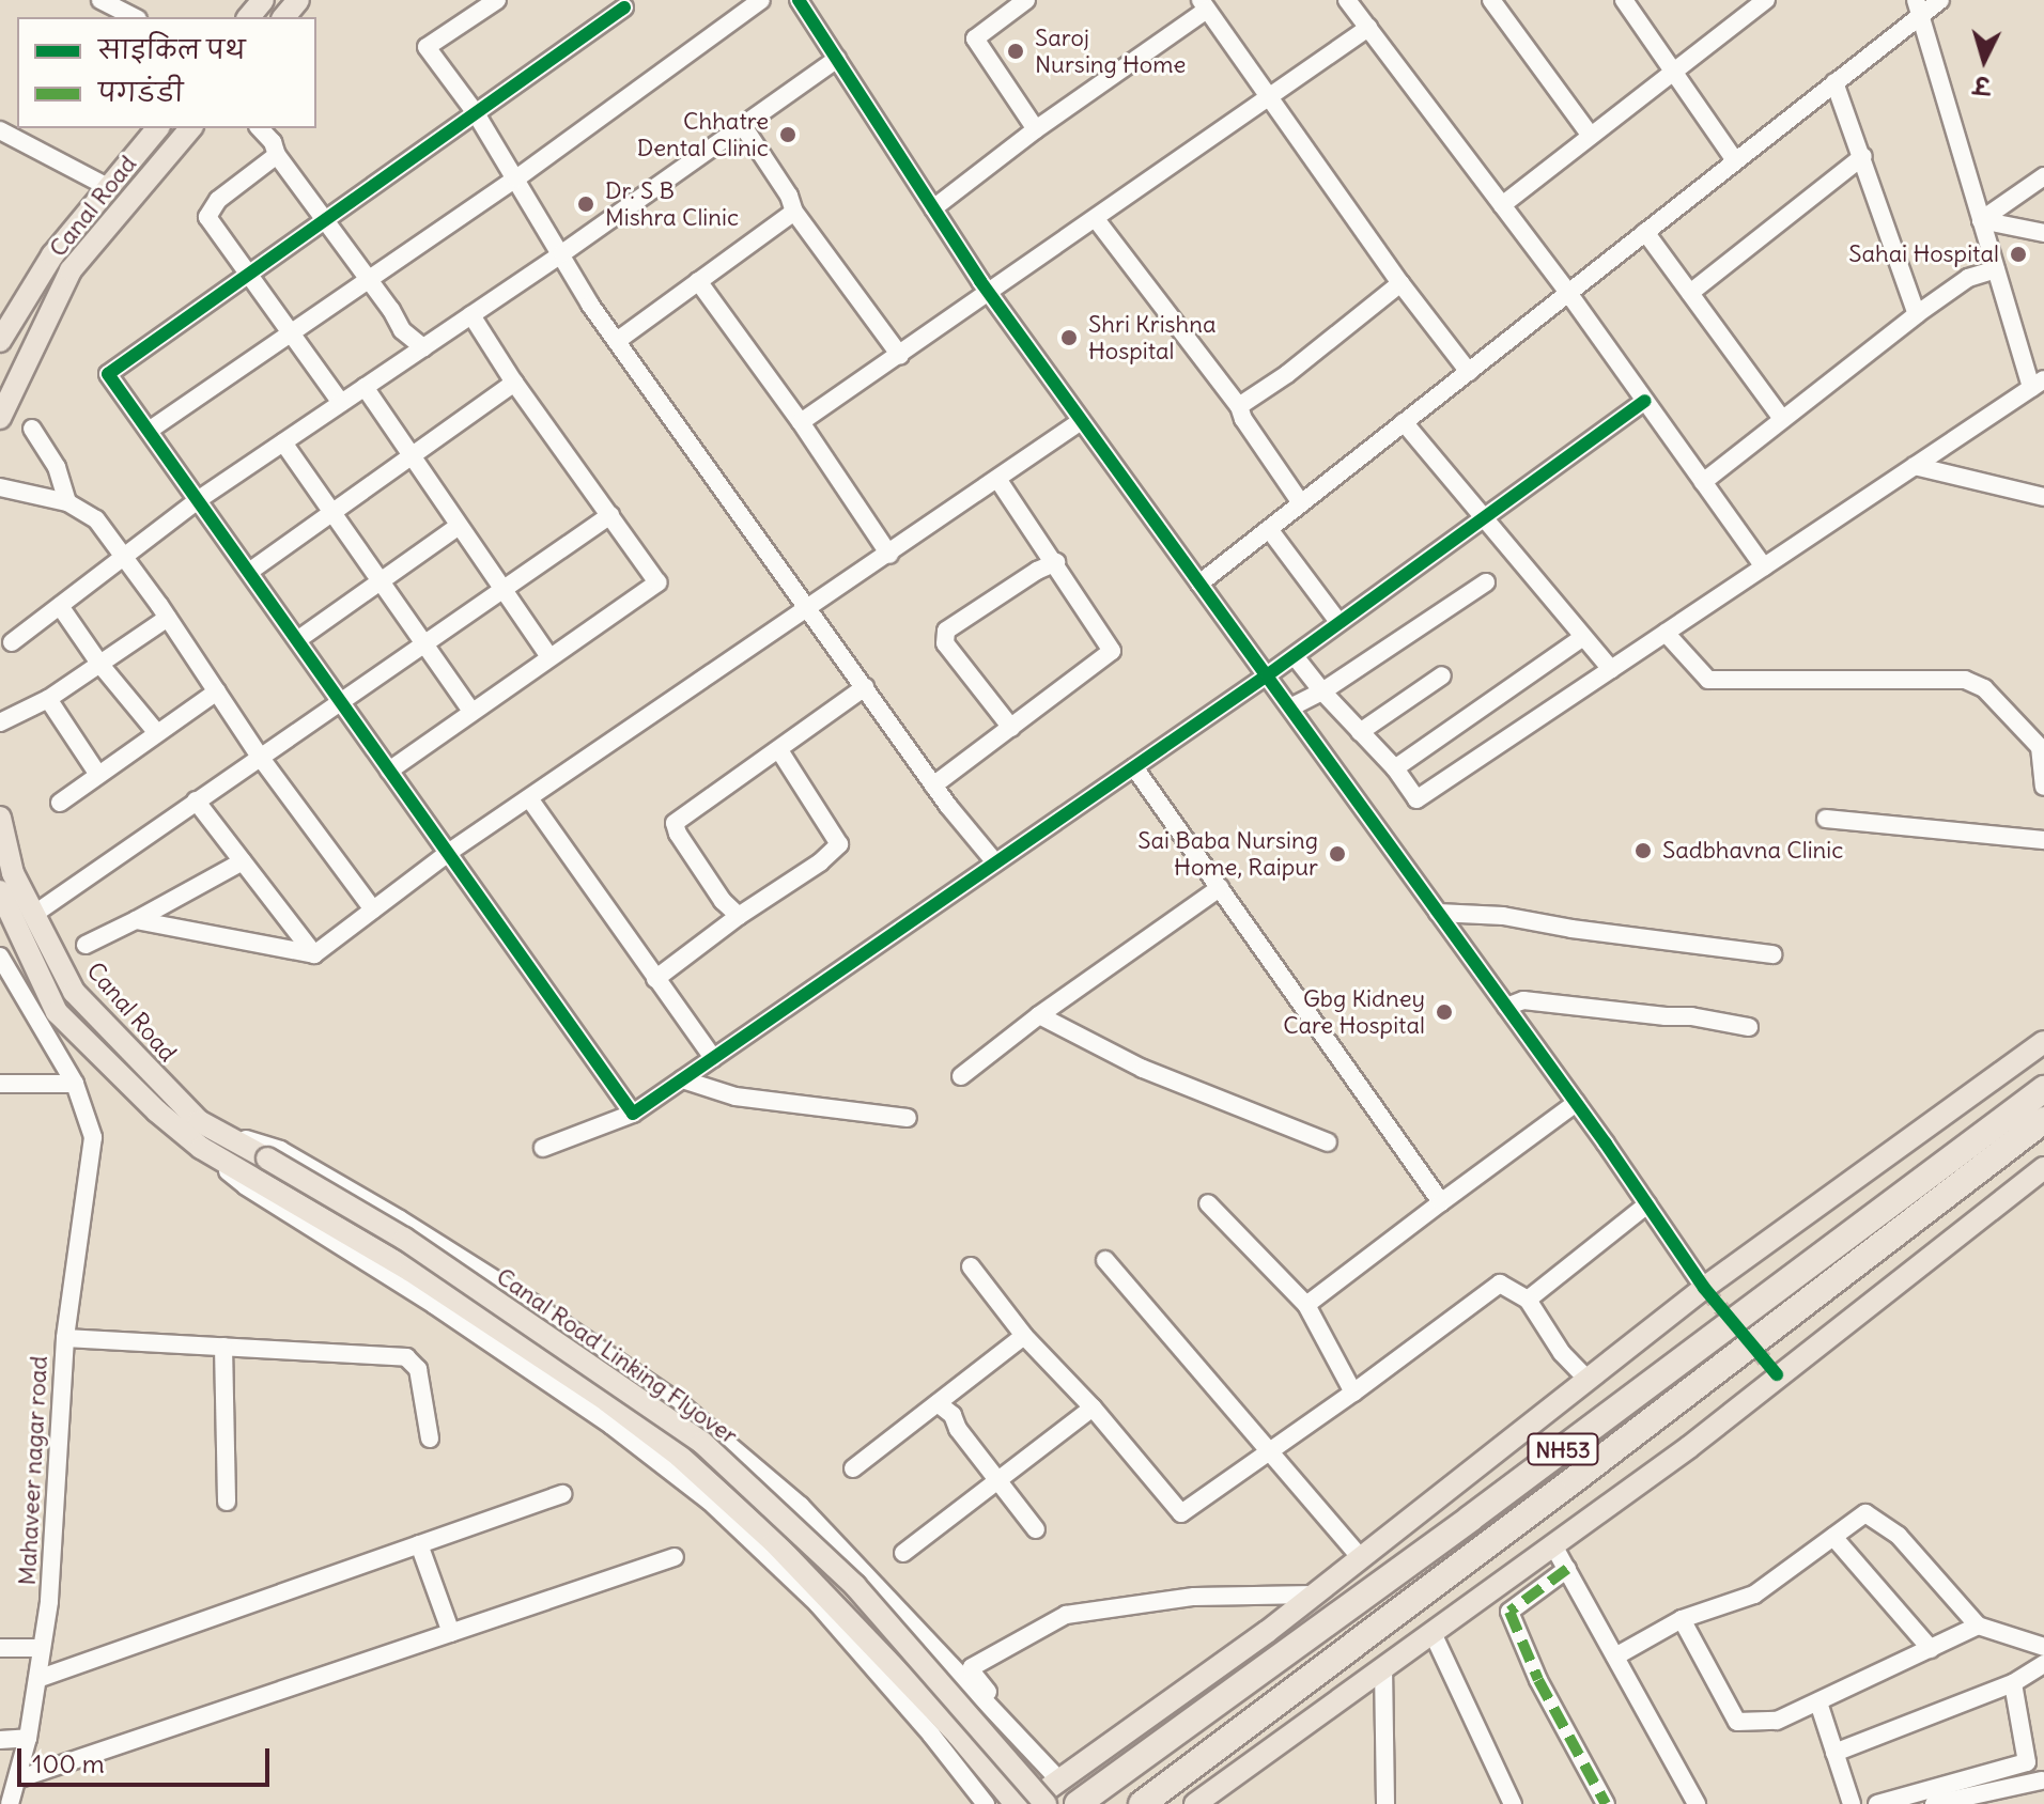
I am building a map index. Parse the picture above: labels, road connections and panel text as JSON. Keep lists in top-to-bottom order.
{
  "streets": {
    "highway": ["NH53"],
    "main road": ["Canal Road", "Canal Road Linking Flyover"],
    "street": ["Mahaveer nagar road"]
  },
  "crossings": [
    ["Canal Road", "Canal Road Linking Flyover"]
  ],
  "places": [
    "Saroj Nursing Home",
    "Chhatre Dental Clinic",
    "Dr. S B Mishra Clinic",
    "Sahai Hospital",
    "Shri Krishna Hospital",
    "Sadbhavna Clinic",
    "Sai Baba Nursing Home, Raipur",
    "Gbg Kidney Care Hospital"
  ],
  "legend": ["साइकिल पथ", "पगडंडी"],
  "scale_bar": "100 m",
  "north": "bottom"
}
